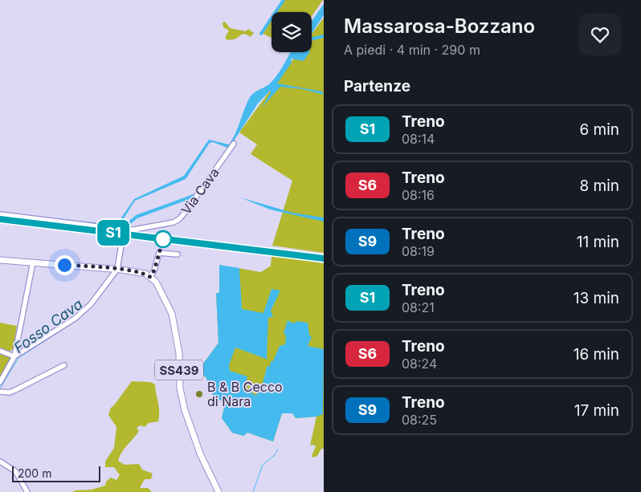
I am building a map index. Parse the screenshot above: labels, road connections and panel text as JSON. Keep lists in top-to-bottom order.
{
  "streets": {
    "main road": ["SS439"],
    "street": ["Via Cava"]
  },
  "water": ["Fosso Cava"],
  "places": ["B & B Cecco di Nara"],
  "scale_bar": "200 m",
  "page": {
    "on_map": "S1",
    "heading": [
      ["Massarosa-Bozzano", "A piedi · 4 min · 290 m"],
      "Partenze"
    ],
    "list": [
      {
        "mark": "S1",
        "name": "Treno",
        "note": "08:14",
        "value": "6 min"
      },
      {
        "mark": "S6",
        "name": "Treno",
        "note": "08:16",
        "value": "8 min"
      },
      {
        "mark": "S9",
        "name": "Treno",
        "note": "08:19",
        "value": "11 min"
      },
      {
        "mark": "S1",
        "name": "Treno",
        "note": "08:21",
        "value": "13 min"
      },
      {
        "mark": "S6",
        "name": "Treno",
        "note": "08:24",
        "value": "16 min"
      },
      {
        "mark": "S9",
        "name": "Treno",
        "note": "08:25",
        "value": "17 min"
      }
    ],
    "scale": "200 m"
  }
}
